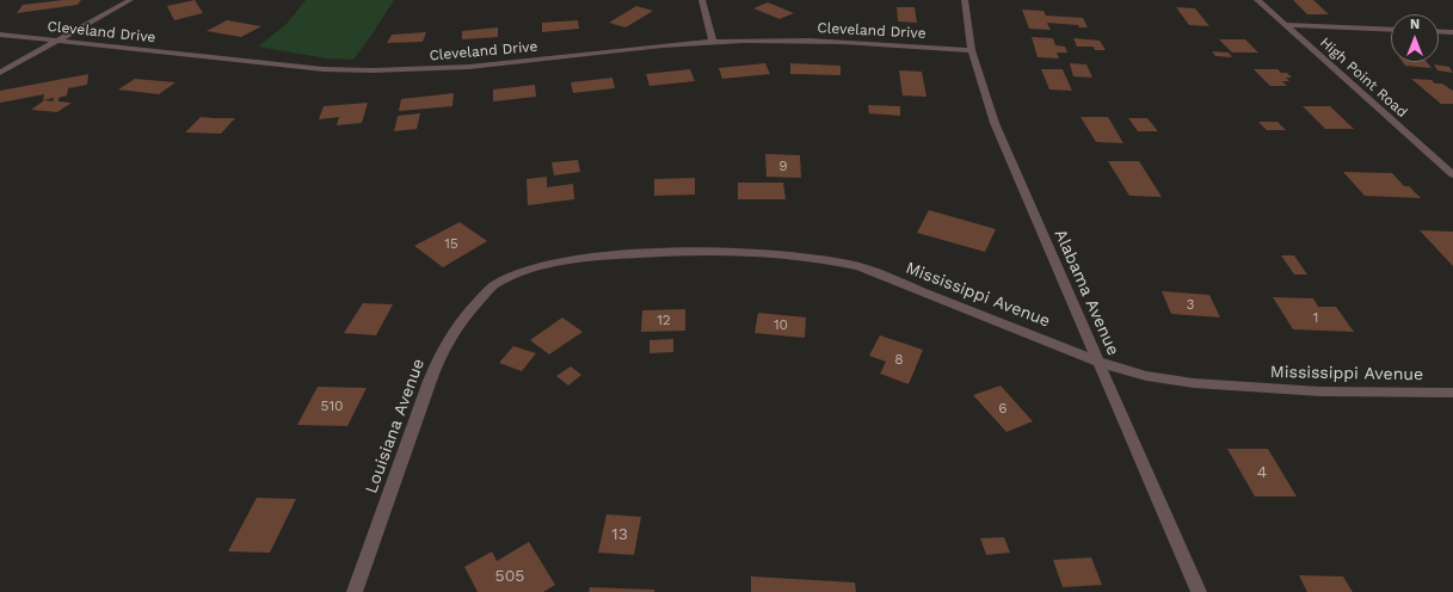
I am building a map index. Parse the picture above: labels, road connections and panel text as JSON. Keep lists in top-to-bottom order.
{
  "streets": {
    "street": [
      "Cleveland Drive",
      "High Point Road",
      "Alabama Avenue",
      "Mississippi Avenue",
      "Louisiana Avenue"
    ]
  },
  "crossings": [
    ["Cleveland Drive", "Alabama Avenue"],
    ["Alabama Avenue", "Mississippi Avenue"],
    ["Mississippi Avenue", "Louisiana Avenue"]
  ],
  "house_numbers": [
    "9",
    "15",
    "3",
    "1",
    "12",
    "10",
    "8",
    "510",
    "6",
    "4",
    "13",
    "505"
  ],
  "north": "top"
}
